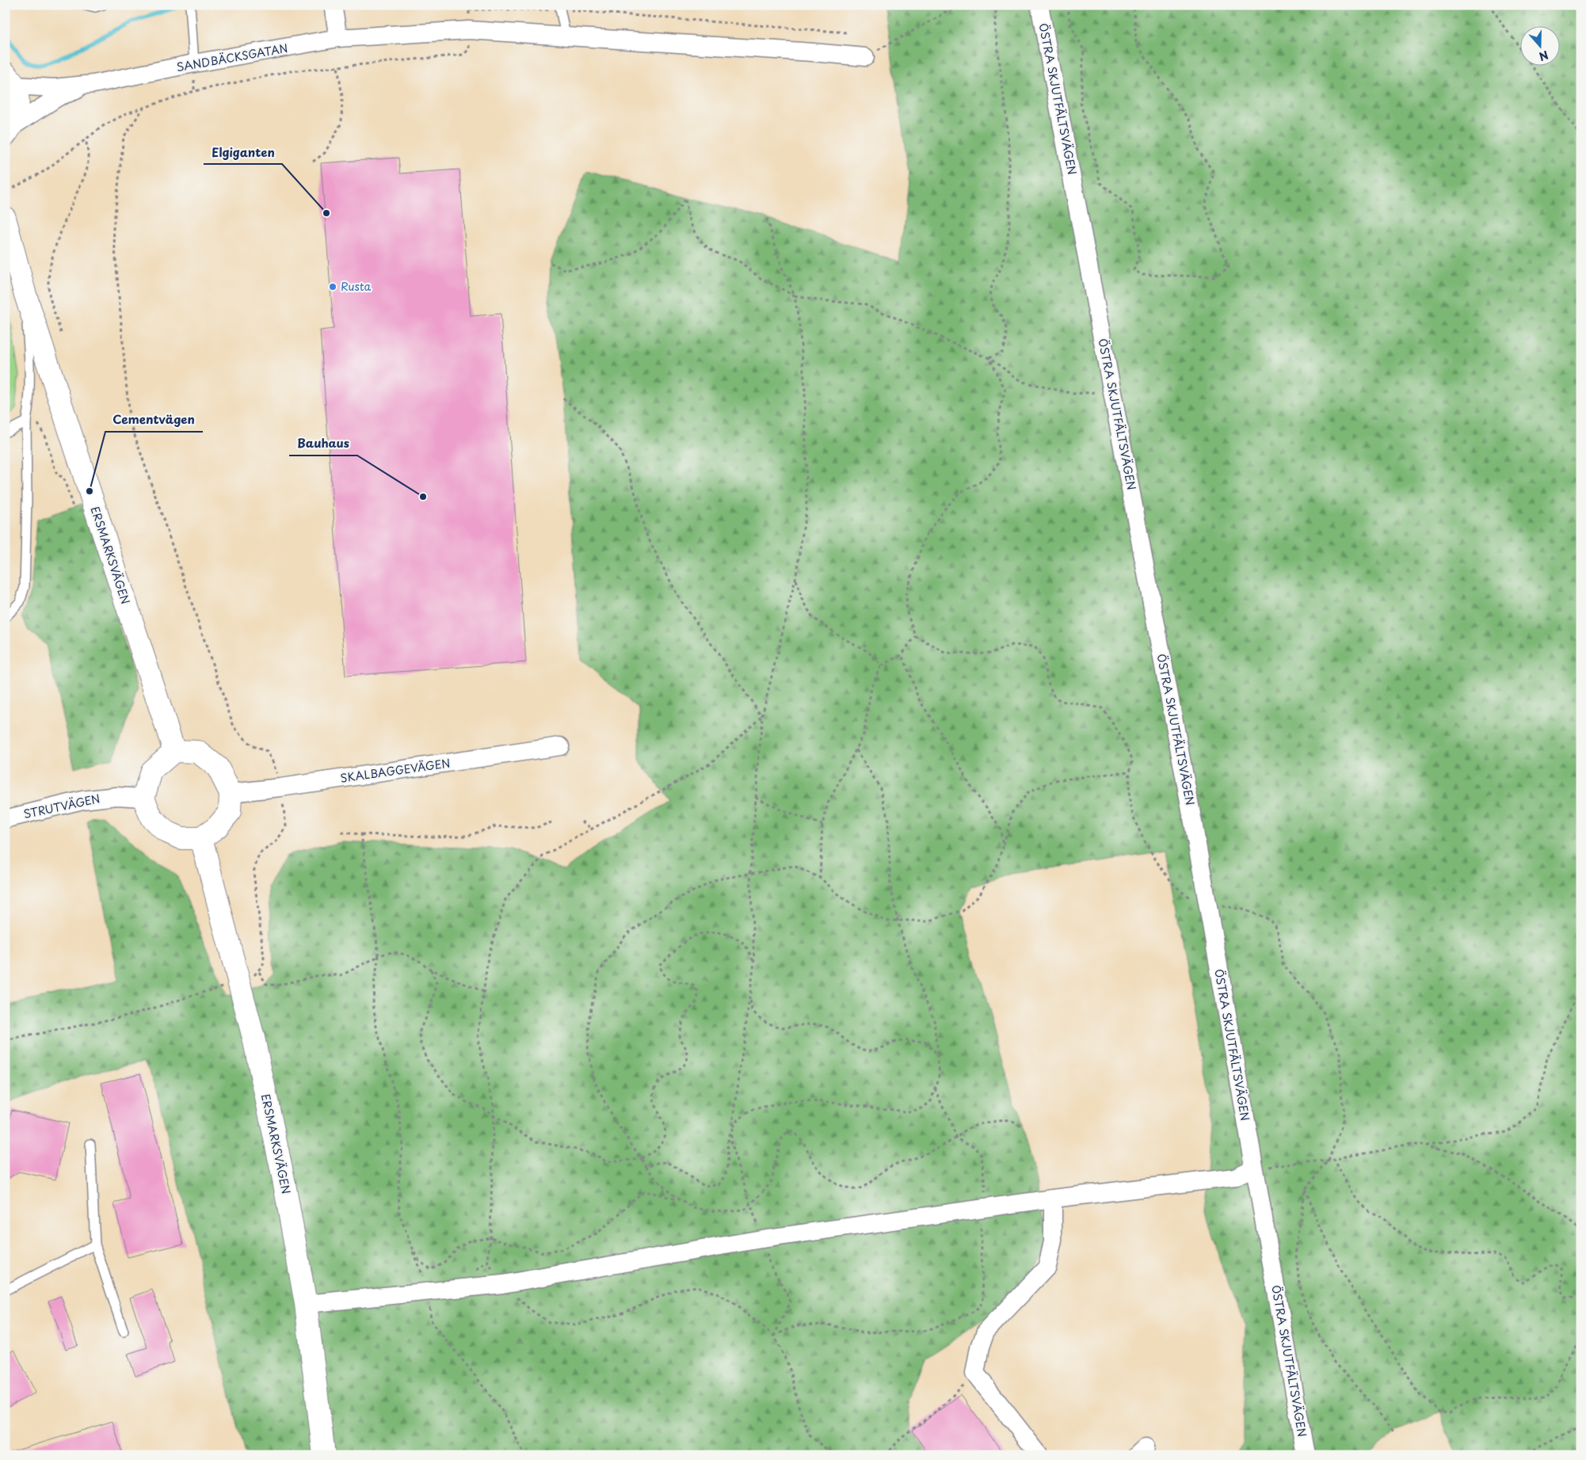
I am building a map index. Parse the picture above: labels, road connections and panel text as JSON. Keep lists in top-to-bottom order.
{
  "streets": {
    "main road": ["ERSMARKSVÄGEN"],
    "street": [
      "SANDBÄCKSGATAN",
      "ÖSTRA SKJUTFÄLTSVÄGEN",
      "SKALBAGGEVÄGEN",
      "STRUTVÄGEN"
    ]
  },
  "crossings": [
    ["ERSMARKSVÄGEN", "SKALBAGGEVÄGEN"],
    ["ERSMARKSVÄGEN", "STRUTVÄGEN"],
    ["SKALBAGGEVÄGEN", "STRUTVÄGEN"]
  ],
  "places": [
    "Elgiganten",
    "Rusta",
    "Cementvägen",
    "Bauhaus"
  ],
  "north": "bottom"
}
